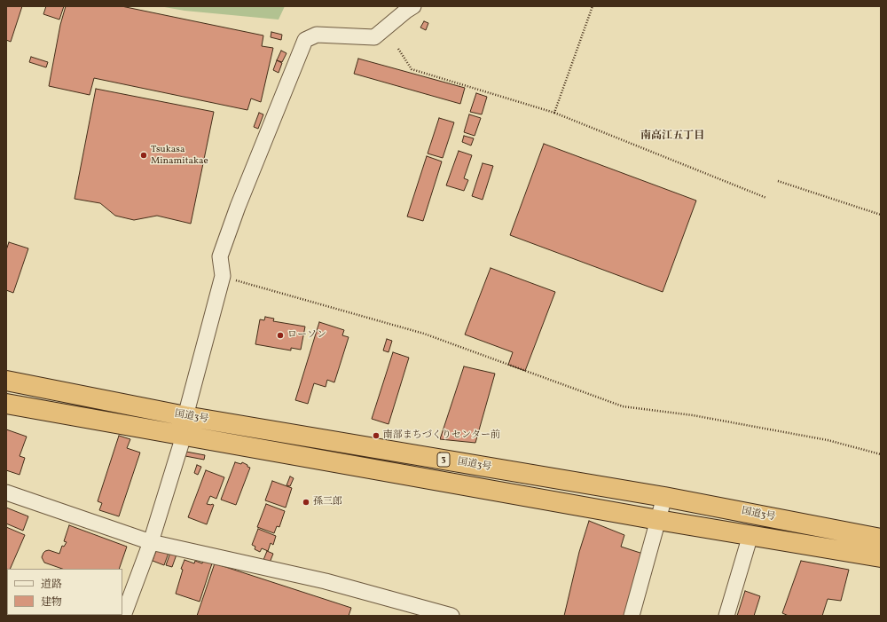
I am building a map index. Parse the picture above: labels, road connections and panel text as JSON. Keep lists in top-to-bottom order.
{
  "streets": {
    "highway": ["国道3号", "3"]
  },
  "districts": ["南高江五丁目"],
  "places": [
    "Tsukasa Minamitakae",
    "ローソン",
    "南部まちづくりセンター前",
    "孫三郎"
  ],
  "legend": ["道路", "建物"]
}
